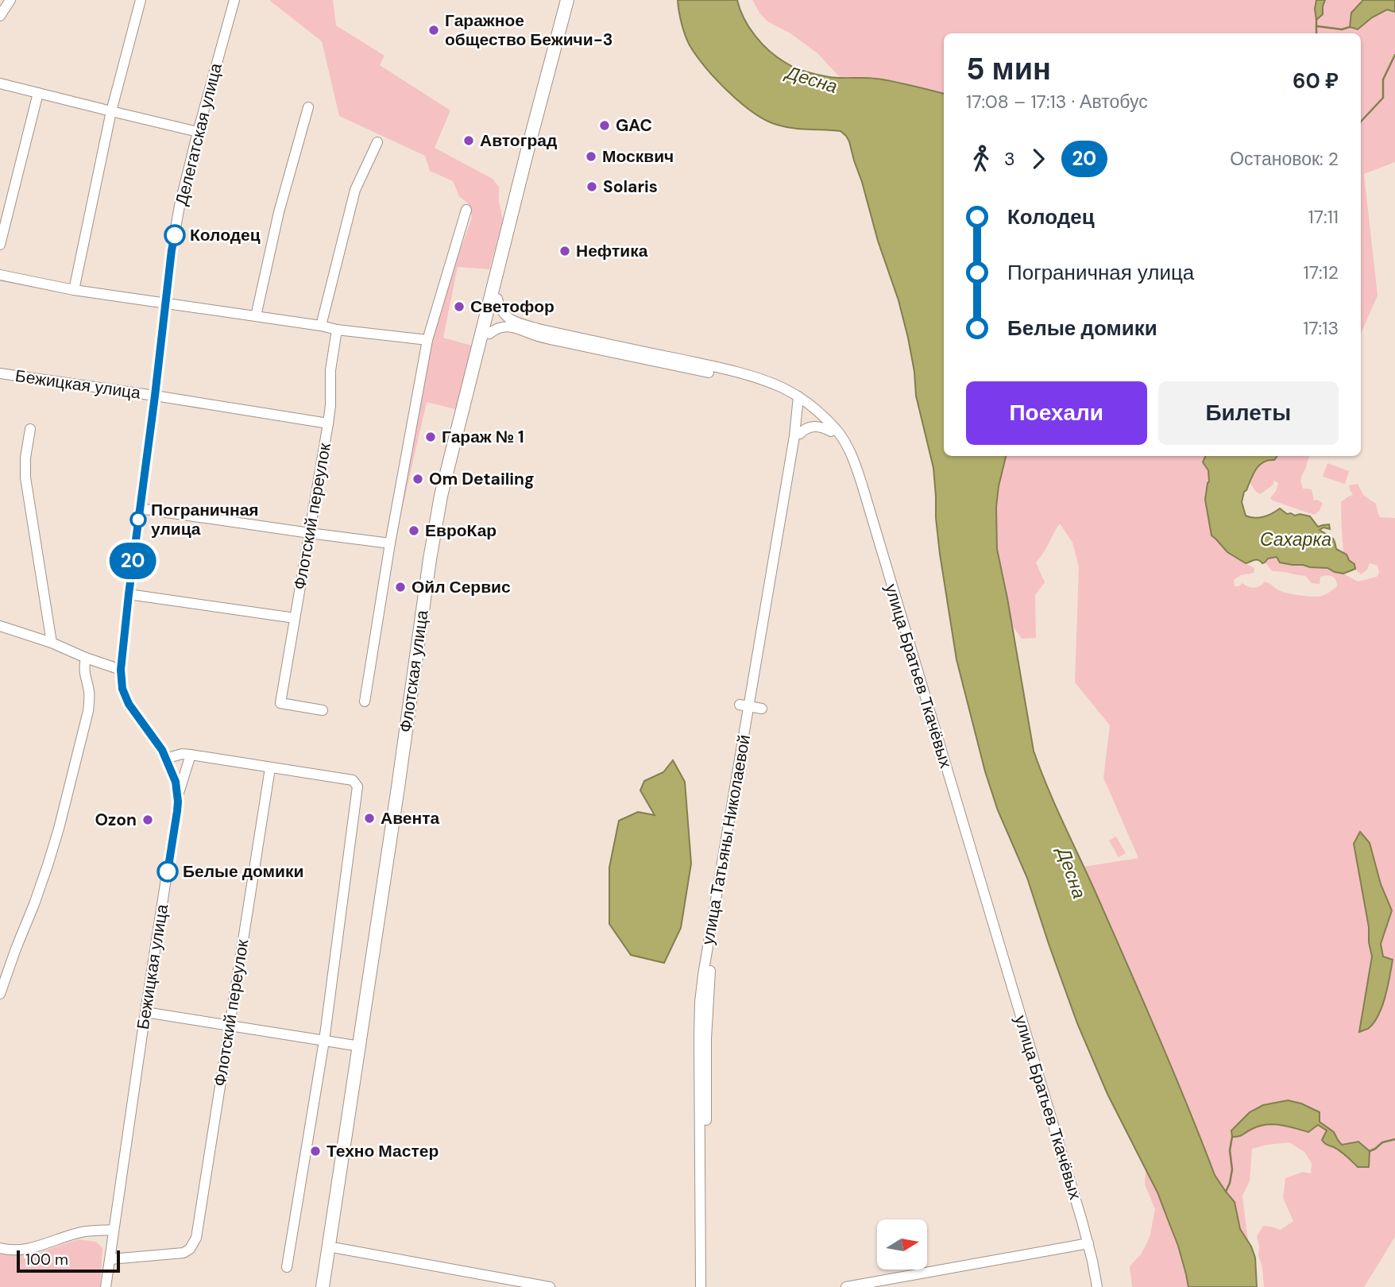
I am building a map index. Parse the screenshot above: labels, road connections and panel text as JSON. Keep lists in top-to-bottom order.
{
  "streets": {
    "main road": ["Флотская улица"],
    "street": [
      "Делегатская улица",
      "Бежицкая улица",
      "Флотский переулок",
      "улица Братьев Ткачёвых",
      "улица Татьяны Николаевой"
    ]
  },
  "crossings": [
    ["Делегатская улица", "Бежицкая улица"],
    ["Бежицкая улица", "Флотский переулок"],
    ["Флотская улица", "улица Братьев Ткачёвых"],
    ["улица Братьев Ткачёвых", "улица Татьяны Николаевой"]
  ],
  "water": ["Десна", "Сахарка"],
  "places": [
    "Гаражное общество Бежичи-3",
    "GAC",
    "Автоград",
    "Москвич",
    "Solaris",
    "Колодец",
    "Нефтика",
    "Светофор",
    "Гараж № 1",
    "Om Detailing",
    "Пограничная улица",
    "ЕвроКар",
    "Ойл Сервис",
    "Авента",
    "Ozon",
    "Белые домики",
    "Техно Мастер"
  ],
  "lines": ["bus line 20"],
  "scale_bar": "100 m",
  "north": "right",
  "page": {
    "on_map": "20",
    "heading": ["5 мин", "17:08 – 17:13 · Автобус", "60 ₽"],
    "legs": ["3", "20", "Остановок: 2"],
    "list": [
      {
        "name": "Колодец",
        "value": "17:11"
      },
      {
        "name": "Пограничная улица",
        "value": "17:12"
      },
      {
        "name": "Белые домики",
        "value": "17:13"
      }
    ],
    "buttons": ["Поехали", "Билеты"],
    "scale": "100 m"
  }
}
